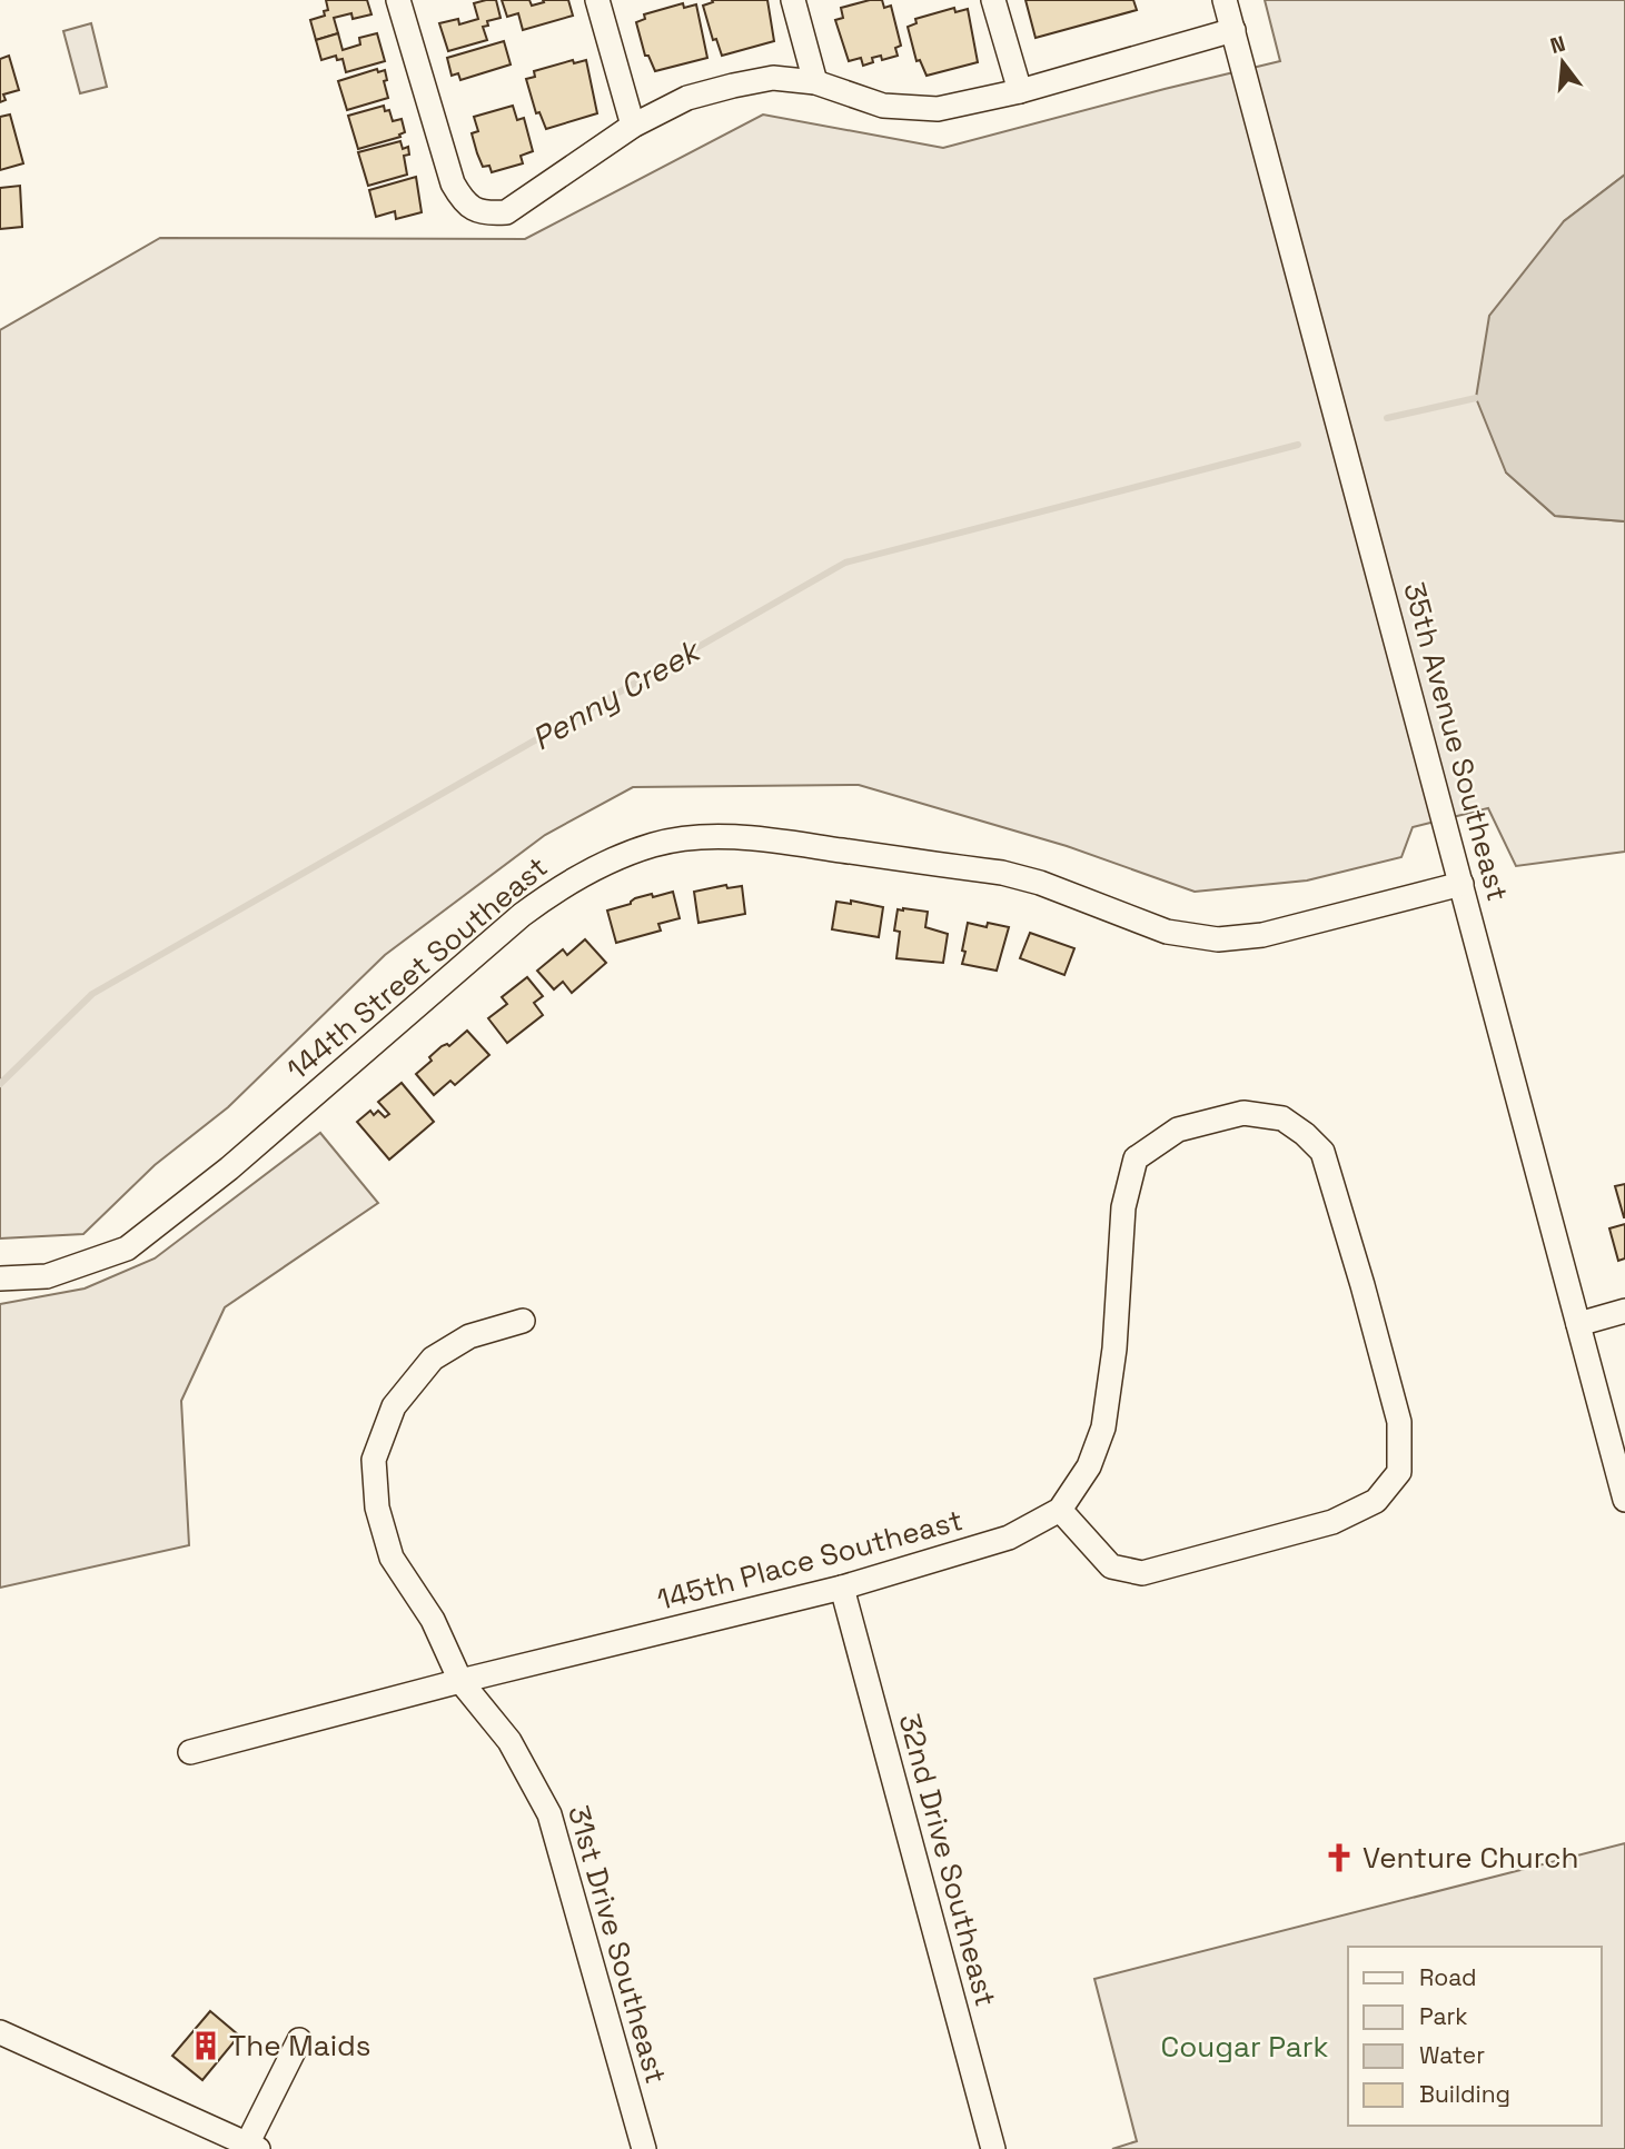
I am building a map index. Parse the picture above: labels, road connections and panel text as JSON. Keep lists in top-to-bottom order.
{
  "streets": {
    "street": [
      "35th Avenue Southeast",
      "144th Street Southeast",
      "145th Place Southeast",
      "32nd Drive Southeast",
      "31st Drive Southeast"
    ]
  },
  "crossings": [
    ["35th Avenue Southeast", "144th Street Southeast"],
    ["145th Place Southeast", "32nd Drive Southeast"],
    ["145th Place Southeast", "31st Drive Southeast"]
  ],
  "water": ["Penny Creek"],
  "parks": ["Cougar Park"],
  "places": {
    "church": ["Venture Church"],
    "building": ["The Maids"]
  },
  "legend": [
    "Road",
    "Park",
    "Water",
    "Building"
  ],
  "north": "top"
}
